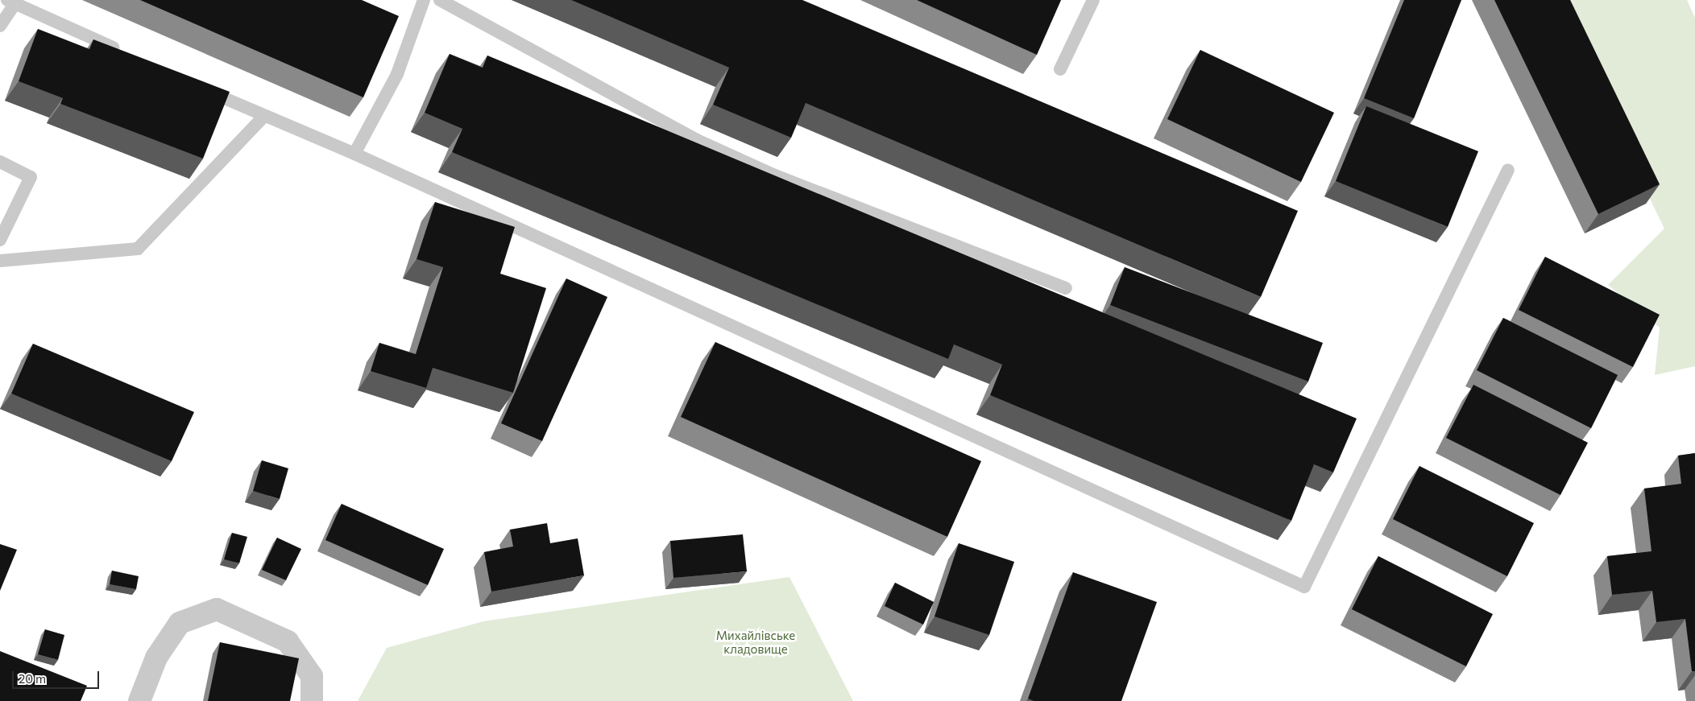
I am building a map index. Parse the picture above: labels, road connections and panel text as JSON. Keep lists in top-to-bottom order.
{
  "parks": ["Михайлівське кладовище"],
  "scale_bar": "20 m"
}
